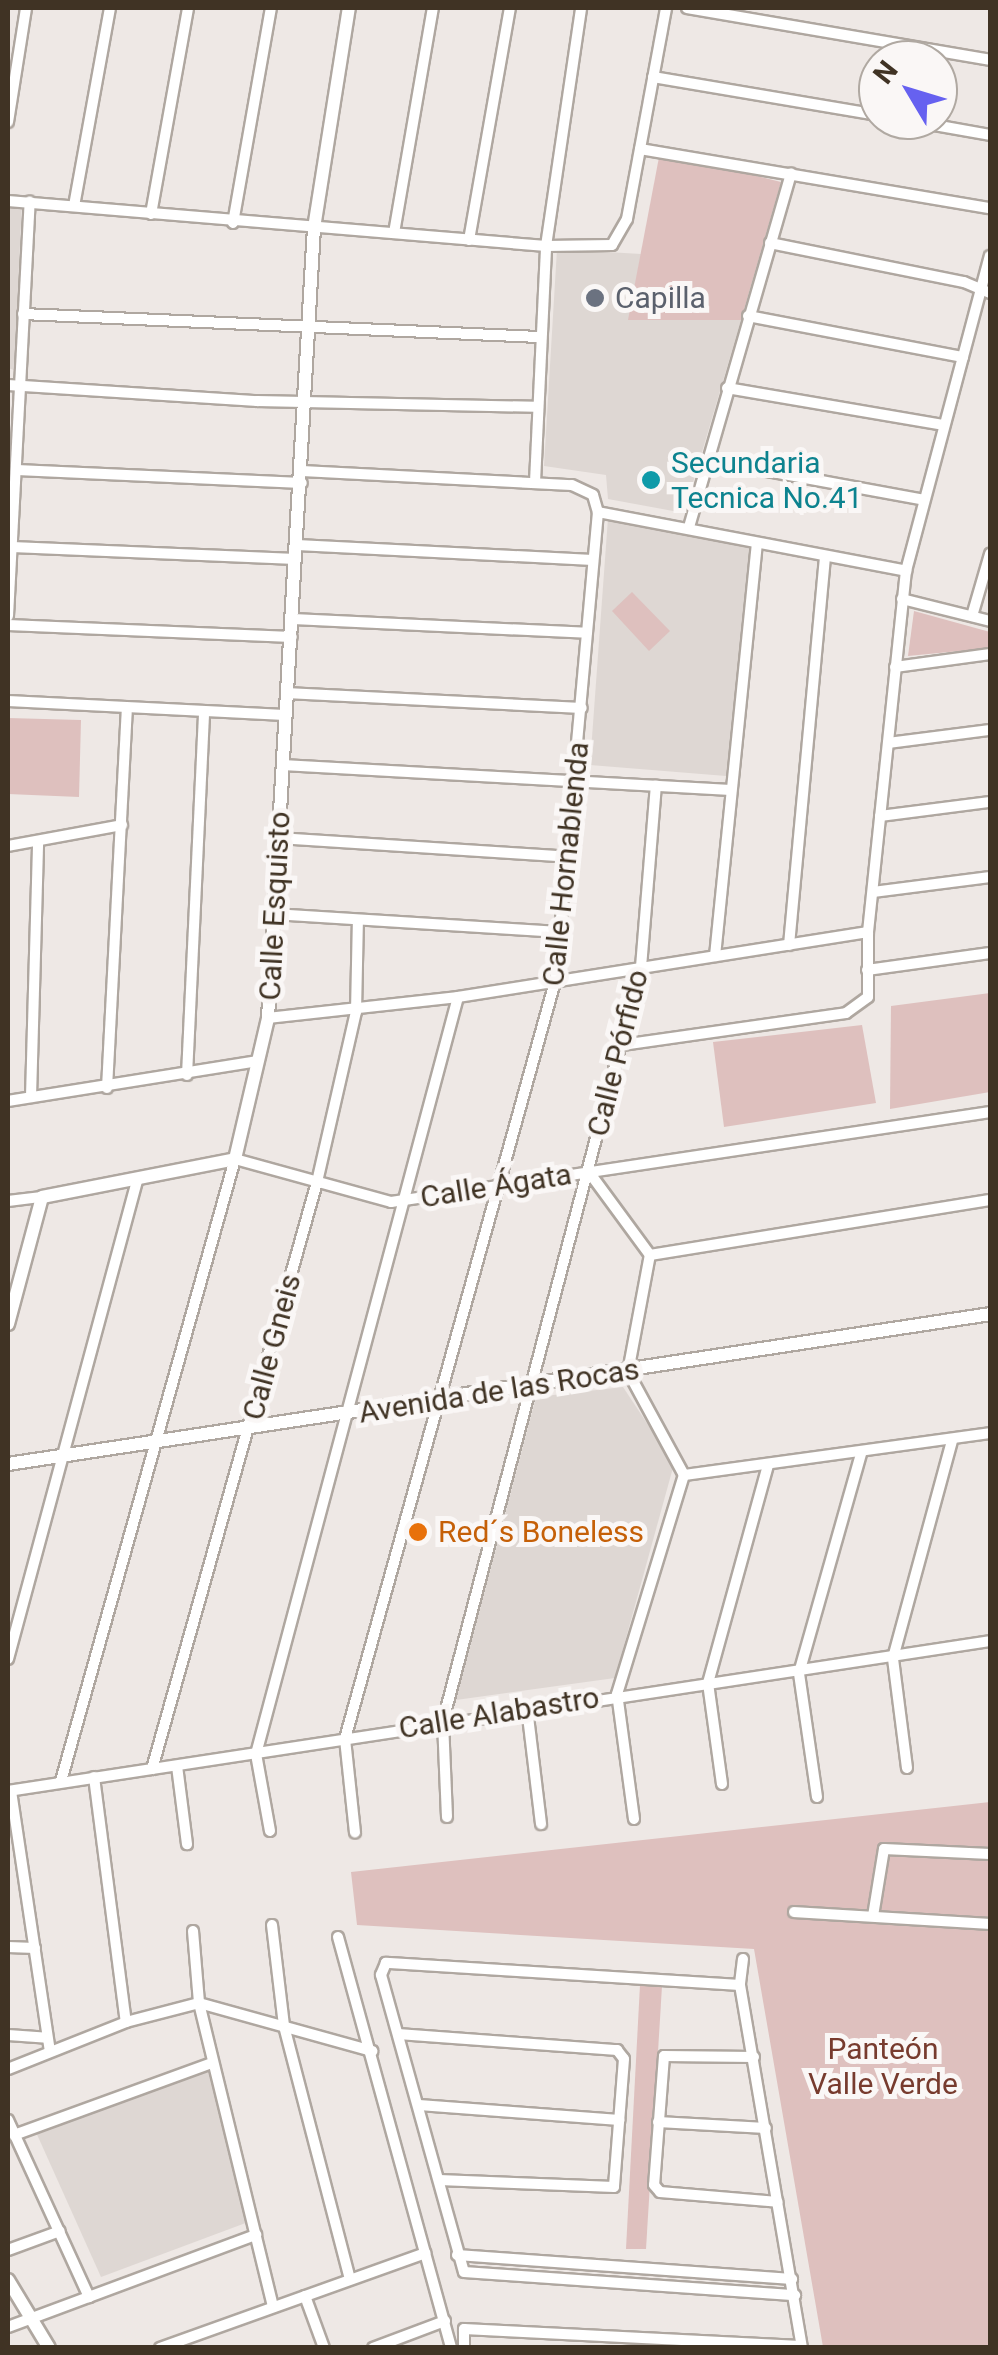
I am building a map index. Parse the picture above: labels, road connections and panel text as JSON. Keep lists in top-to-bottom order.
{
  "streets": {
    "street": [
      "Calle Hornablenda",
      "Calle Esquisto",
      "Calle Pórfido",
      "Calle Ágata",
      "Calle Gneis",
      "Avenida de las Rocas",
      "Calle Alabastro"
    ]
  },
  "crossings": [
    ["Calle Hornablenda", "Calle Ágata"],
    ["Calle Hornablenda", "Avenida de las Rocas"],
    ["Calle Hornablenda", "Calle Alabastro"],
    ["Calle Esquisto", "Calle Ágata"],
    ["Calle Esquisto", "Avenida de las Rocas"],
    ["Calle Esquisto", "Calle Alabastro"],
    ["Calle Pórfido", "Calle Ágata"],
    ["Calle Pórfido", "Avenida de las Rocas"],
    ["Calle Pórfido", "Calle Alabastro"],
    ["Calle Ágata", "Calle Gneis"],
    ["Calle Gneis", "Avenida de las Rocas"],
    ["Calle Gneis", "Calle Alabastro"]
  ],
  "parks": ["Panteón Valle Verde"],
  "places": ["Capilla", "Secundaria Tecnica No.41", "Red´s Boneless"],
  "north": "top left"
}
